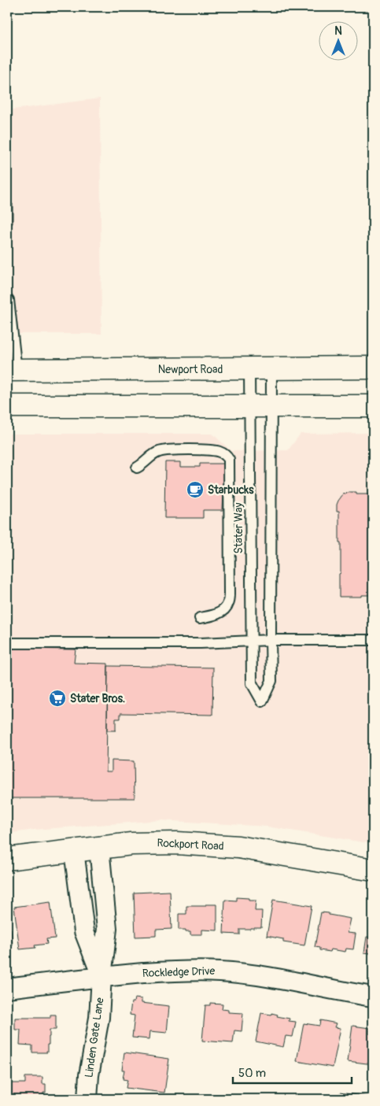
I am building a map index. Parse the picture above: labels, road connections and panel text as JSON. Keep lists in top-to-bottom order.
{
  "streets": {
    "main road": ["Newport Road", "Rockport Road"],
    "street": ["Rockledge Drive", "Linden Gate Lane"],
    "lane": ["Stater Way"]
  },
  "crossings": [
    ["Newport Road", "Stater Way"],
    ["Rockport Road", "Linden Gate Lane"],
    ["Rockledge Drive", "Linden Gate Lane"]
  ],
  "places": {
    "cafe": ["Starbucks"],
    "supermarket": ["Stater Bros."]
  },
  "scale_bar": "50 m",
  "north": "top"
}
